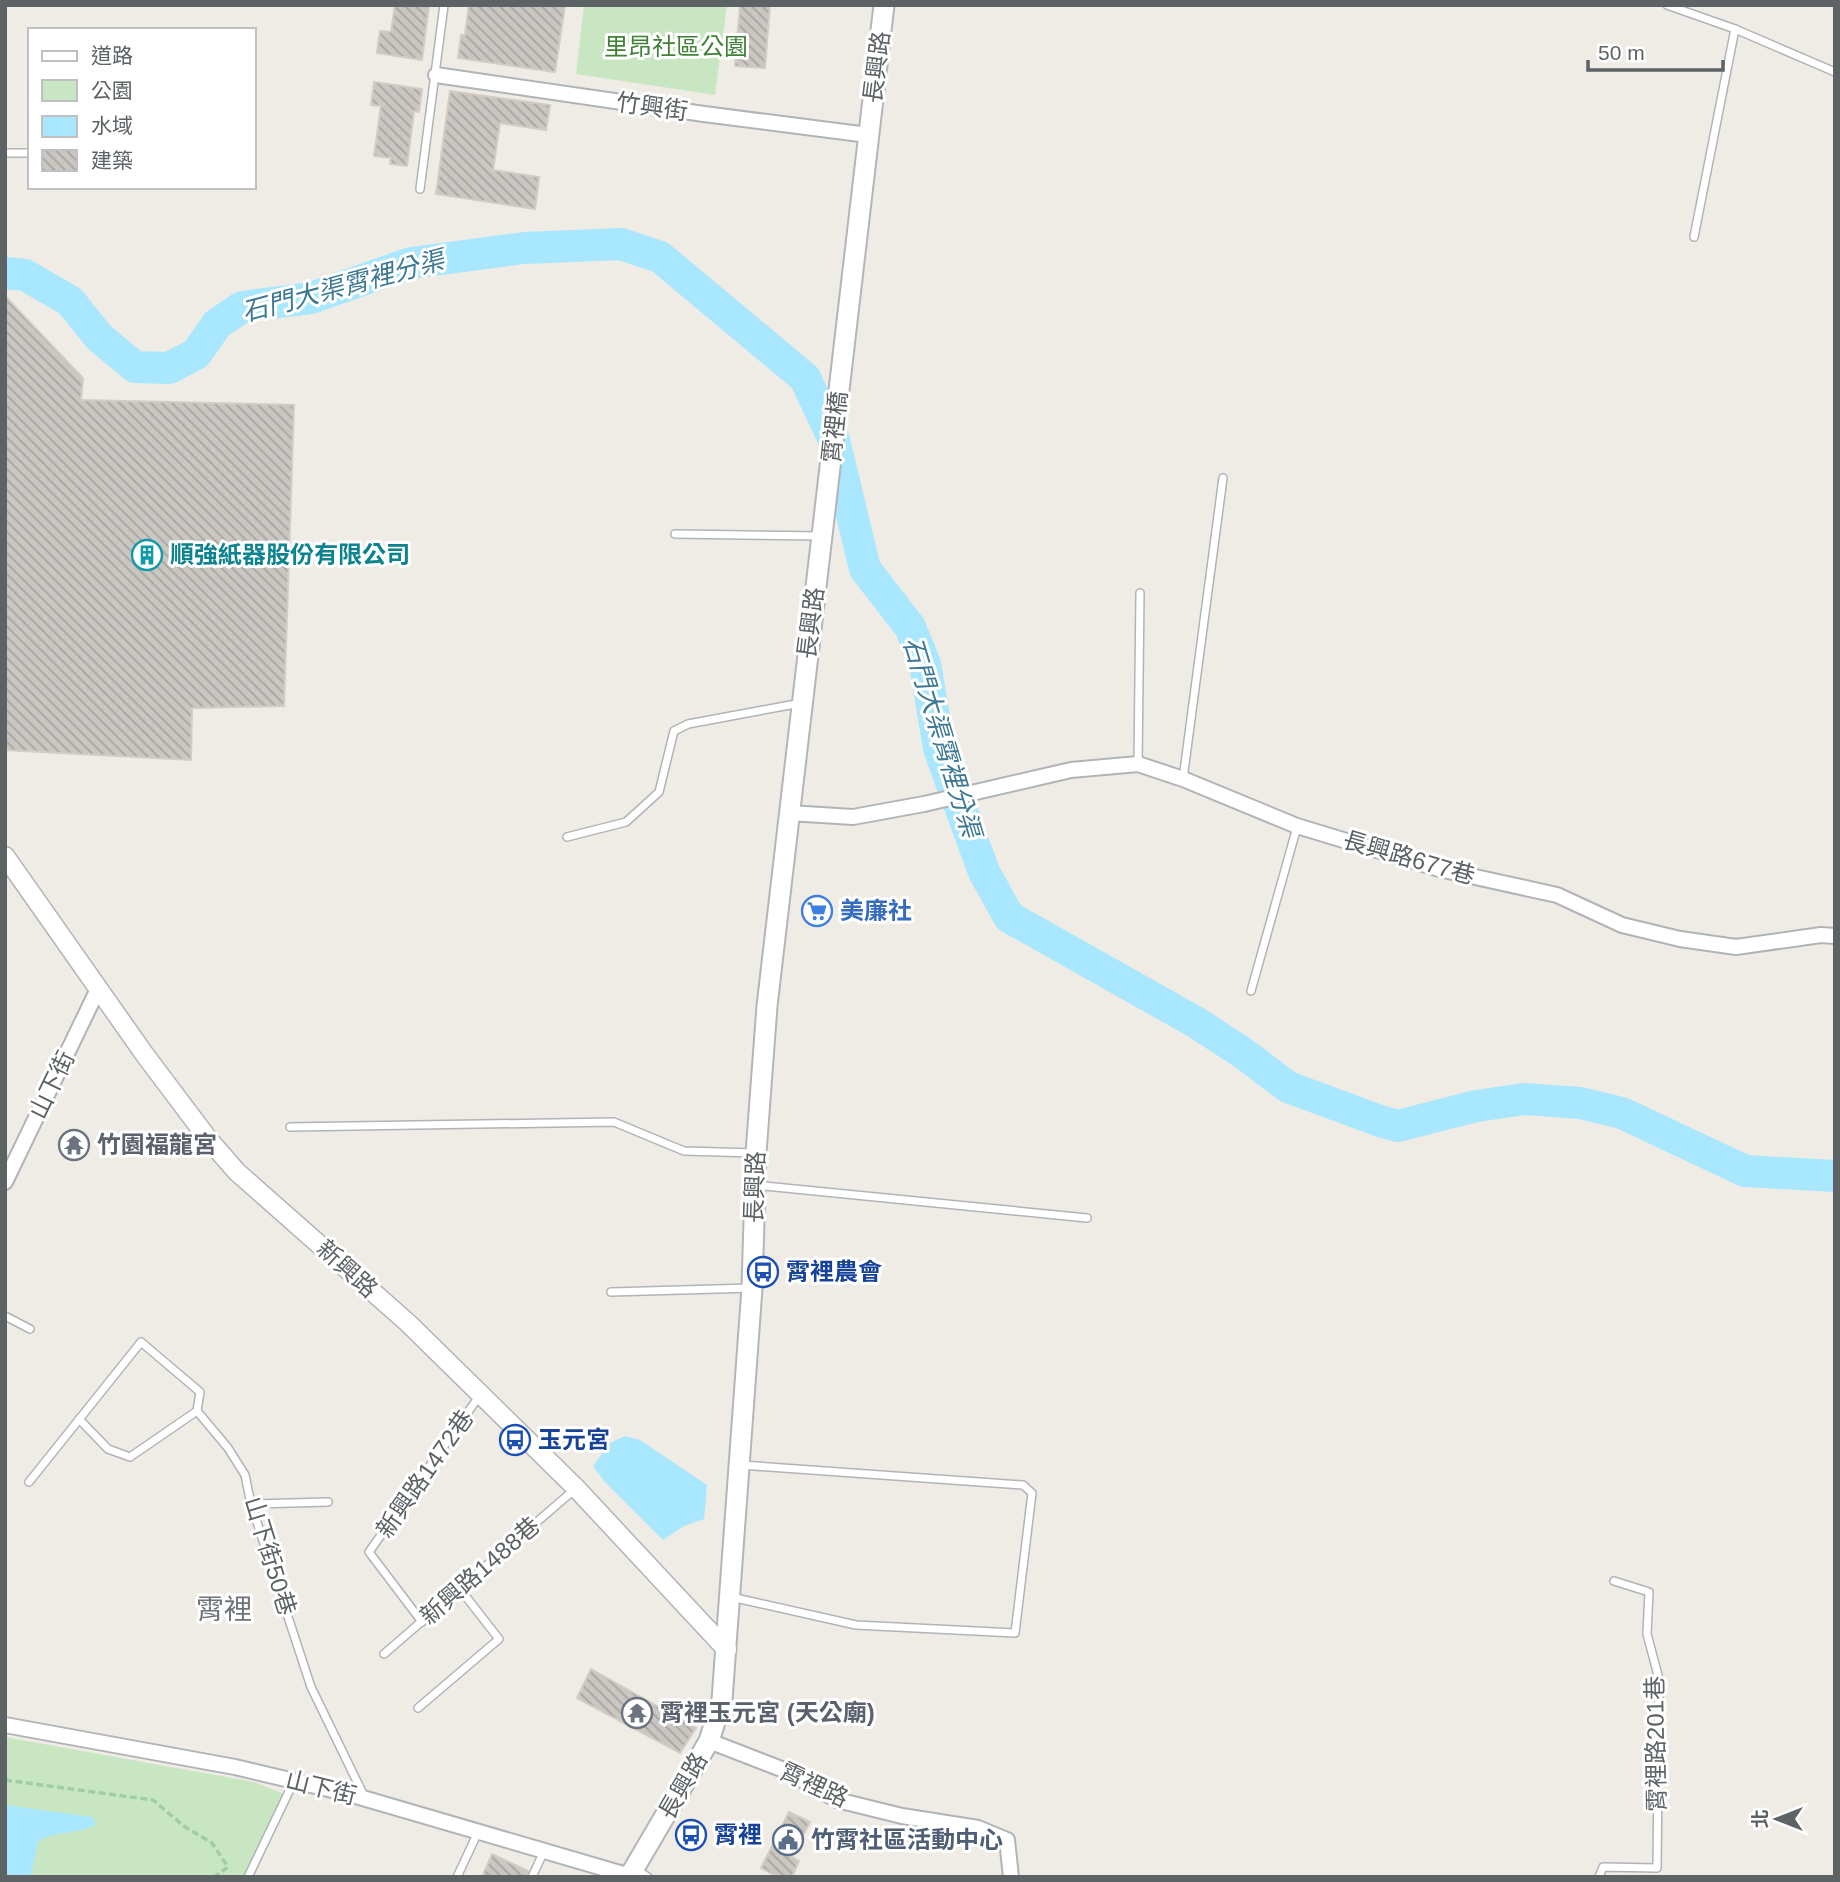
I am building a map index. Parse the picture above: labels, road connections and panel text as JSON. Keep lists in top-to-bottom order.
{
  "streets": {
    "main road": ["長興路", "霄裡橋"],
    "street": [
      "竹興街",
      "長興路677巷",
      "山下街",
      "新興路",
      "霄裡路"
    ],
    "lane": [
      "新興路1472巷",
      "山下街50巷",
      "新興路1488巷",
      "霄裡路201巷"
    ]
  },
  "crossings": [
    ["長興路", "竹興街"],
    ["長興路", "霄裡橋"],
    ["長興路", "長興路677巷"],
    ["長興路", "山下街"],
    ["長興路", "新興路"],
    ["長興路", "霄裡路"],
    ["山下街", "新興路"],
    ["山下街", "山下街50巷"],
    ["新興路", "新興路1472巷"],
    ["新興路", "新興路1488巷"],
    ["新興路1472巷", "新興路1488巷"]
  ],
  "districts": ["霄裡"],
  "water": ["石門大渠霄裡分渠"],
  "parks": ["里昂社區公園"],
  "places": {
    "building": ["順強紙器股份有限公司"],
    "supermarket": ["美廉社"],
    "temple": ["竹園福龍宮", "霄裡玉元宮 (天公廟)"],
    "bus stop": ["霄裡農會", "玉元宮", "霄裡"],
    "public building": ["竹霄社區活動中心"]
  },
  "legend": [
    "道路",
    "公園",
    "水域",
    "建築"
  ],
  "scale_bar": "50 m",
  "north": "left"
}
